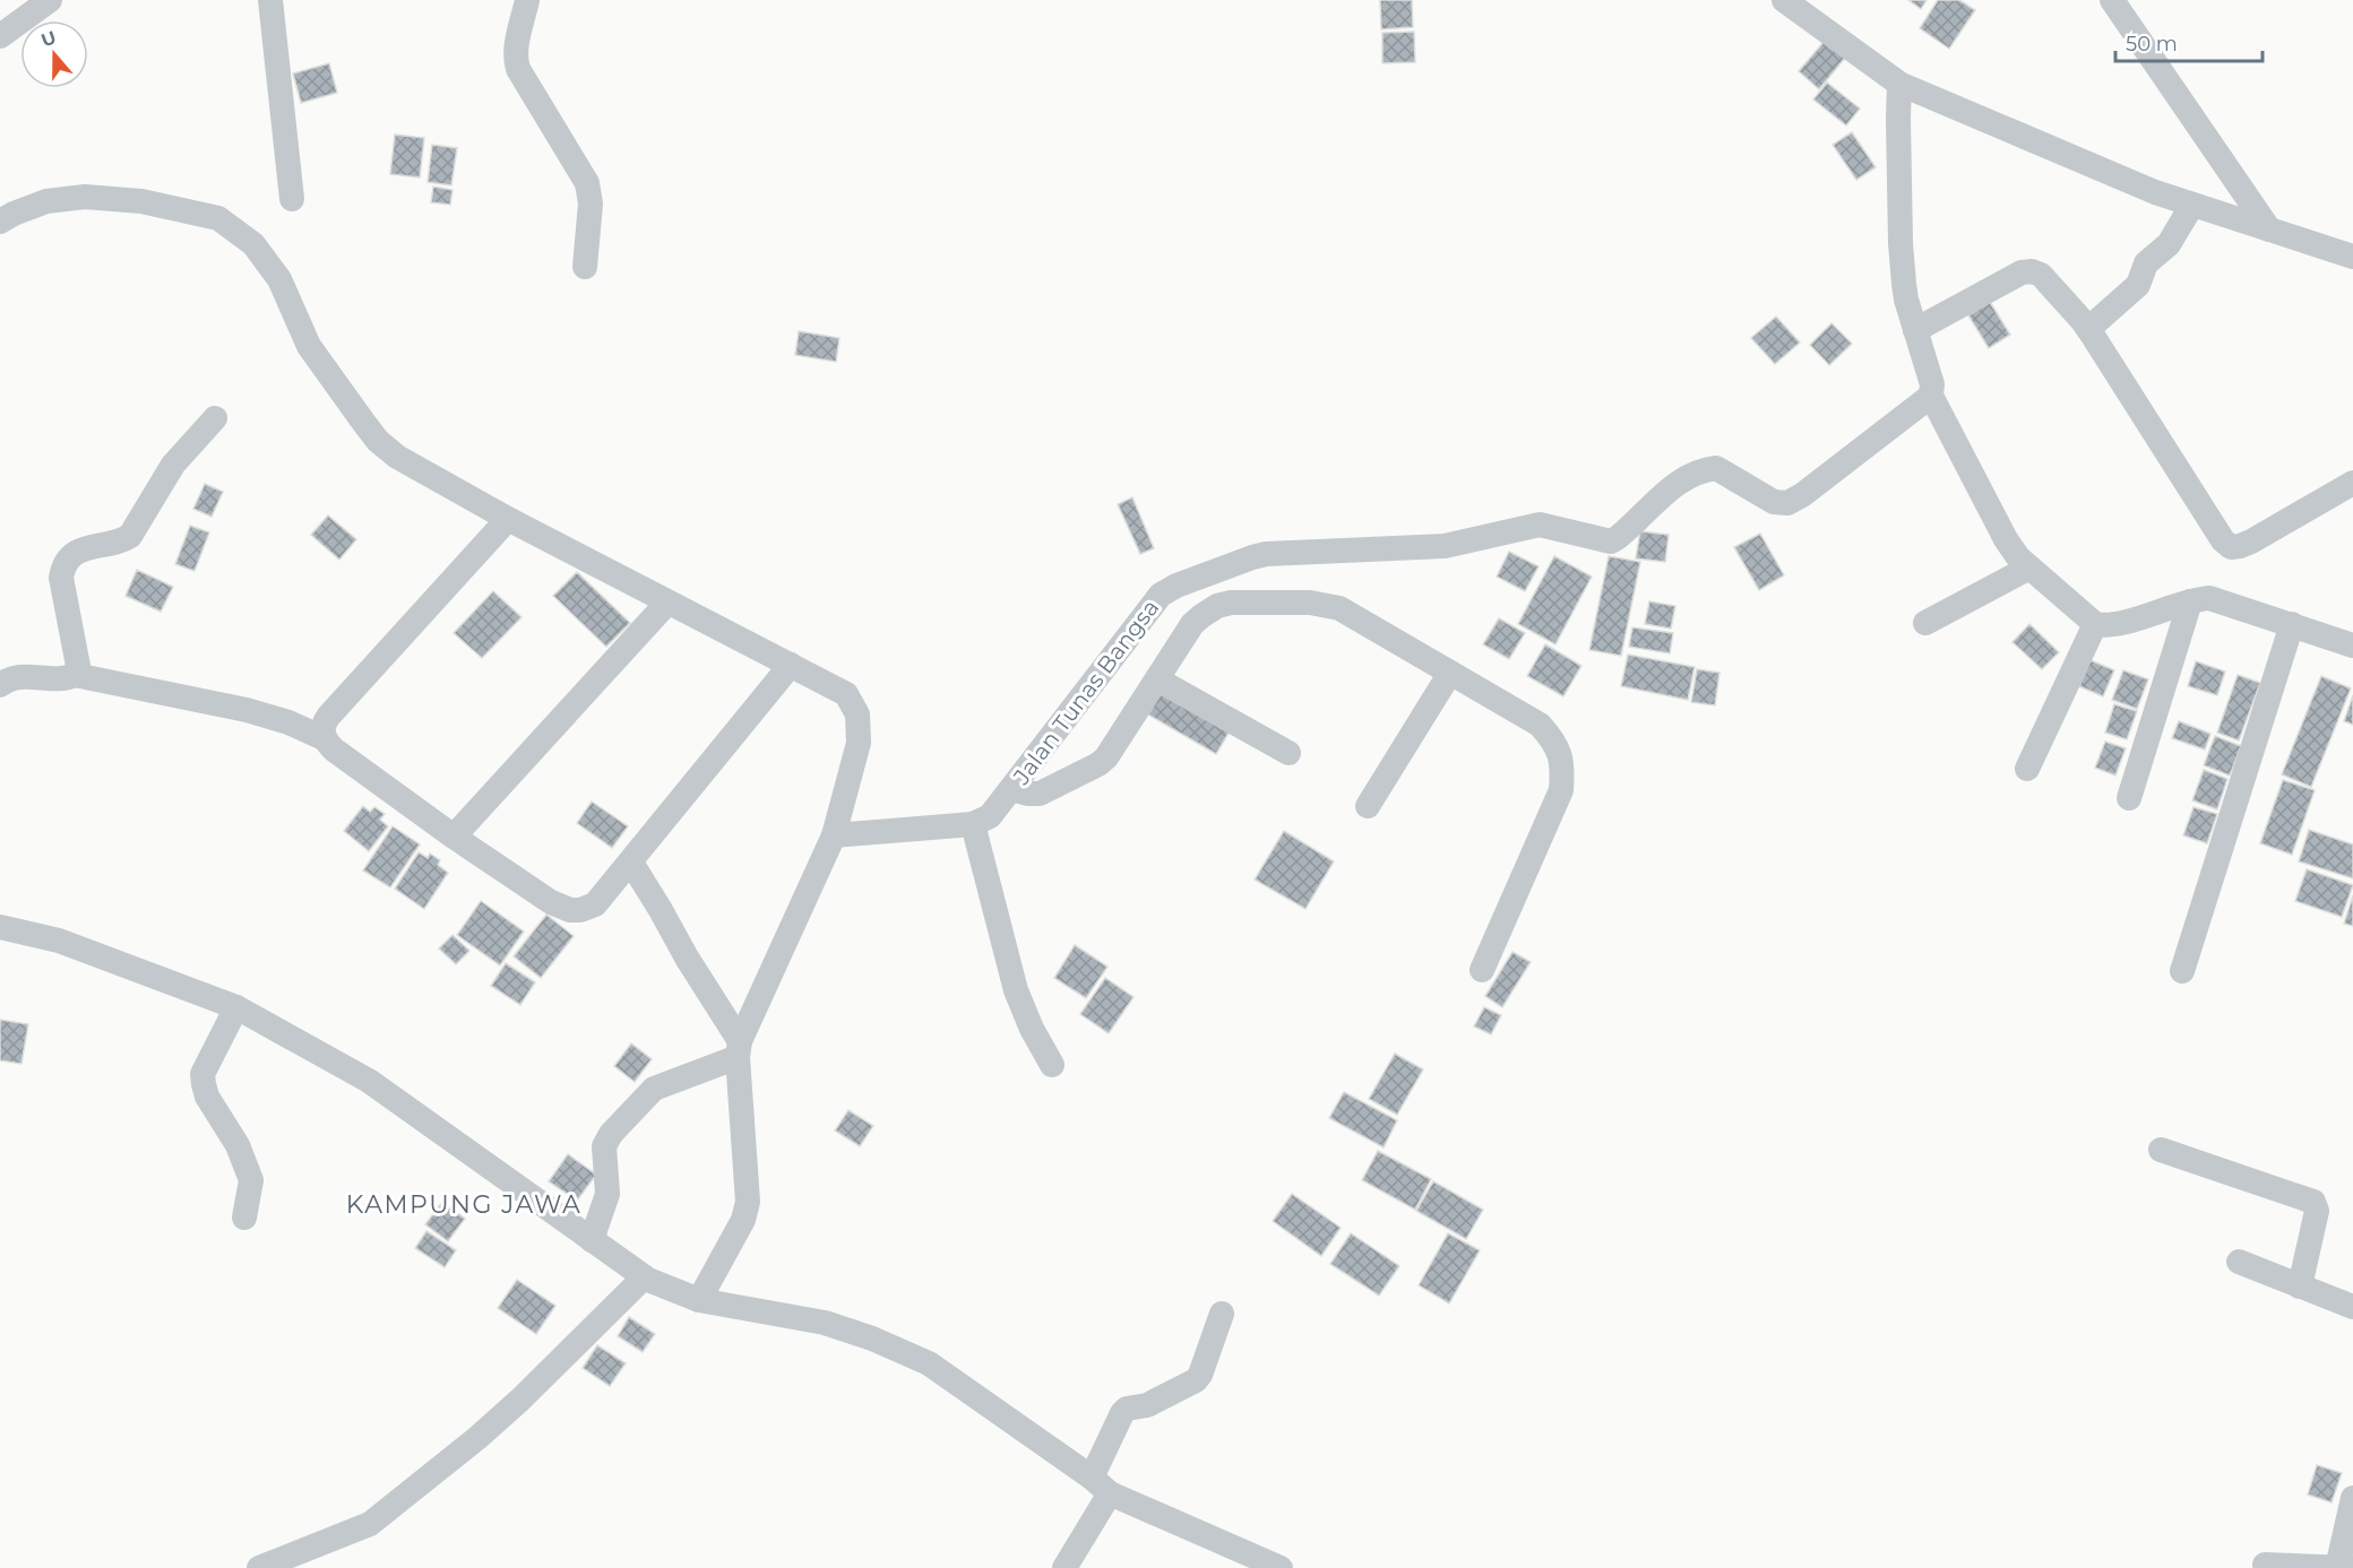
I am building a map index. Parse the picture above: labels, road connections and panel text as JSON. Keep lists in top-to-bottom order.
{
  "streets": {
    "street": ["Jalan Tunas Bangsa"]
  },
  "districts": ["KAMPUNG JAWA"],
  "scale_bar": "50 m",
  "north": "top"
}
